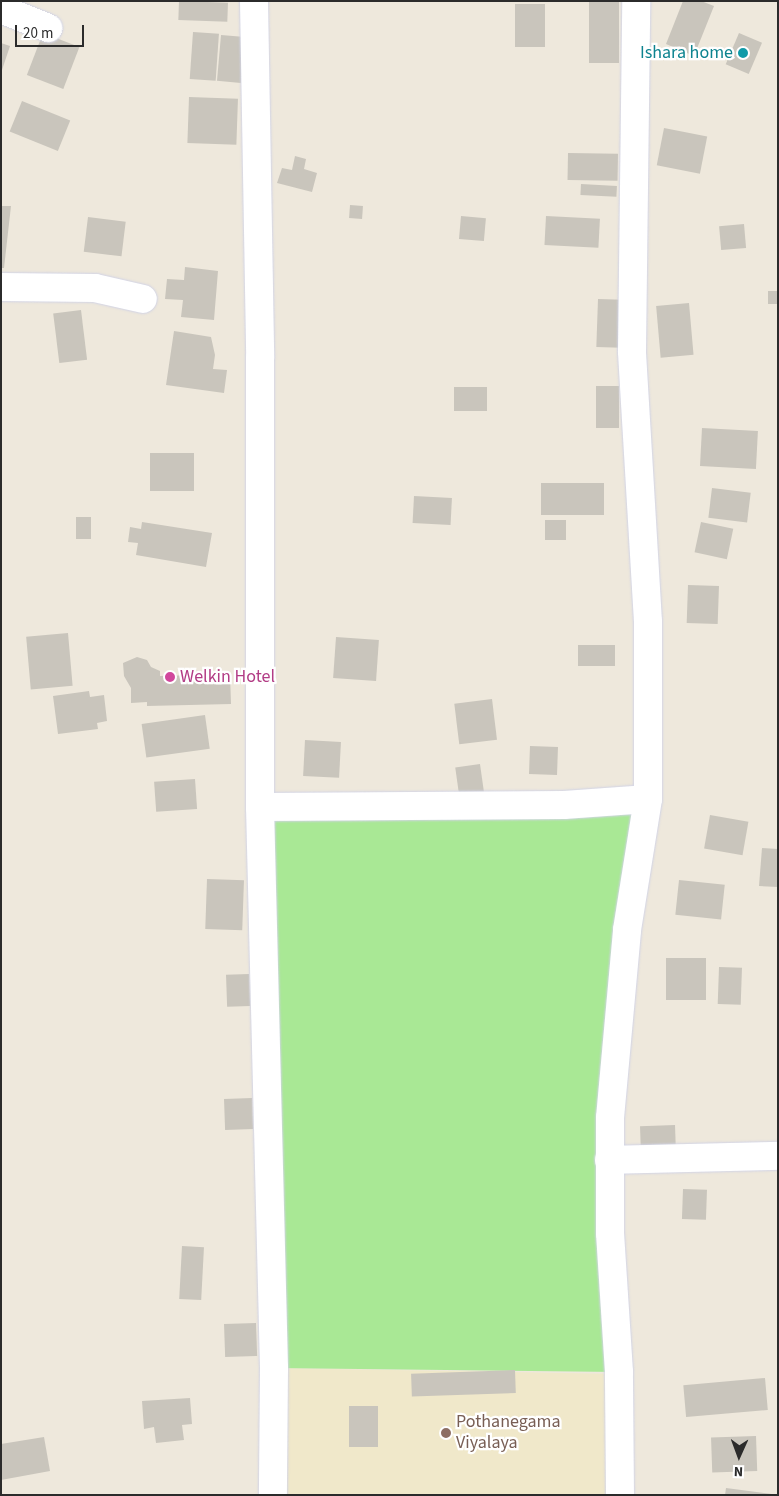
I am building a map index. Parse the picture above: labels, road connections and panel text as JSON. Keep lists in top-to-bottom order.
{
  "places": ["Ishara home", "Welkin Hotel", "Pothanegama Viyalaya"],
  "scale_bar": "20 m",
  "north": "bottom"
}
